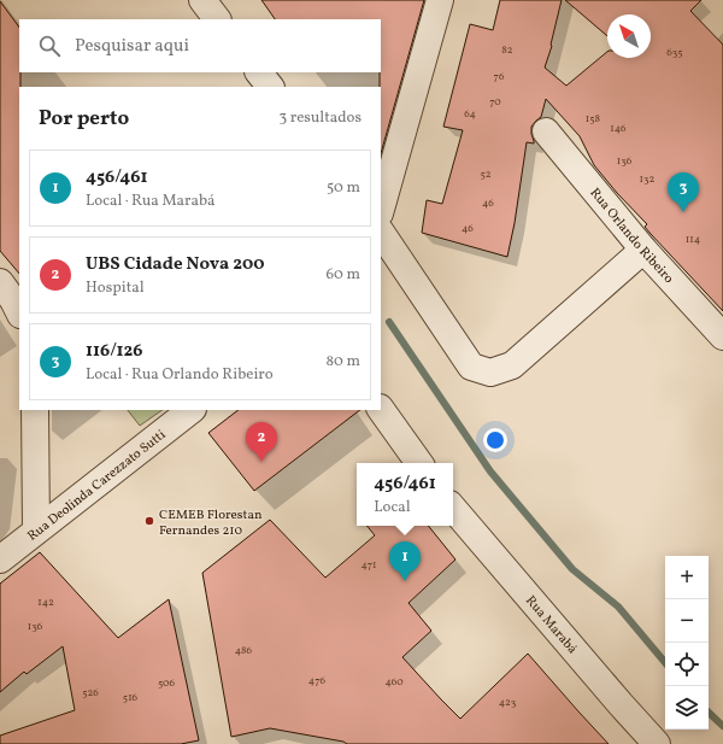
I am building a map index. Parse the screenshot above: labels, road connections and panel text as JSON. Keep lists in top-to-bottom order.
{
  "streets": {
    "street": ["Rua Orlando Ribeiro", "Rua Deolinda Carezzato Sutti", "Rua Marabá"]
  },
  "places": ["CEMEB Florestan Fernandes 210"],
  "house_numbers": [
    "82",
    "635",
    "76",
    "70",
    "64",
    "158",
    "146",
    "136",
    "52",
    "132",
    "46",
    "46",
    "114",
    "471",
    "142",
    "136",
    "486",
    "476",
    "460",
    "506",
    "526",
    "516",
    "423"
  ],
  "north": "top left",
  "page": {
    "search": "Pesquisar aqui",
    "heading": ["Por perto", "3 resultados"],
    "list": [
      {
        "mark": "1",
        "name": "456/461",
        "note": "Local · Rua Marabá",
        "value": "50 m"
      },
      {
        "mark": "2",
        "name": "UBS Cidade Nova 200",
        "note": "Hospital",
        "value": "60 m"
      },
      {
        "mark": "3",
        "name": "116/126",
        "note": "Local · Rua Orlando Ribeiro",
        "value": "80 m"
      }
    ],
    "pins": ["3", "2", "1"],
    "popup": ["456/461", "Local"],
    "map_buttons": ["+", "−"]
  }
}
